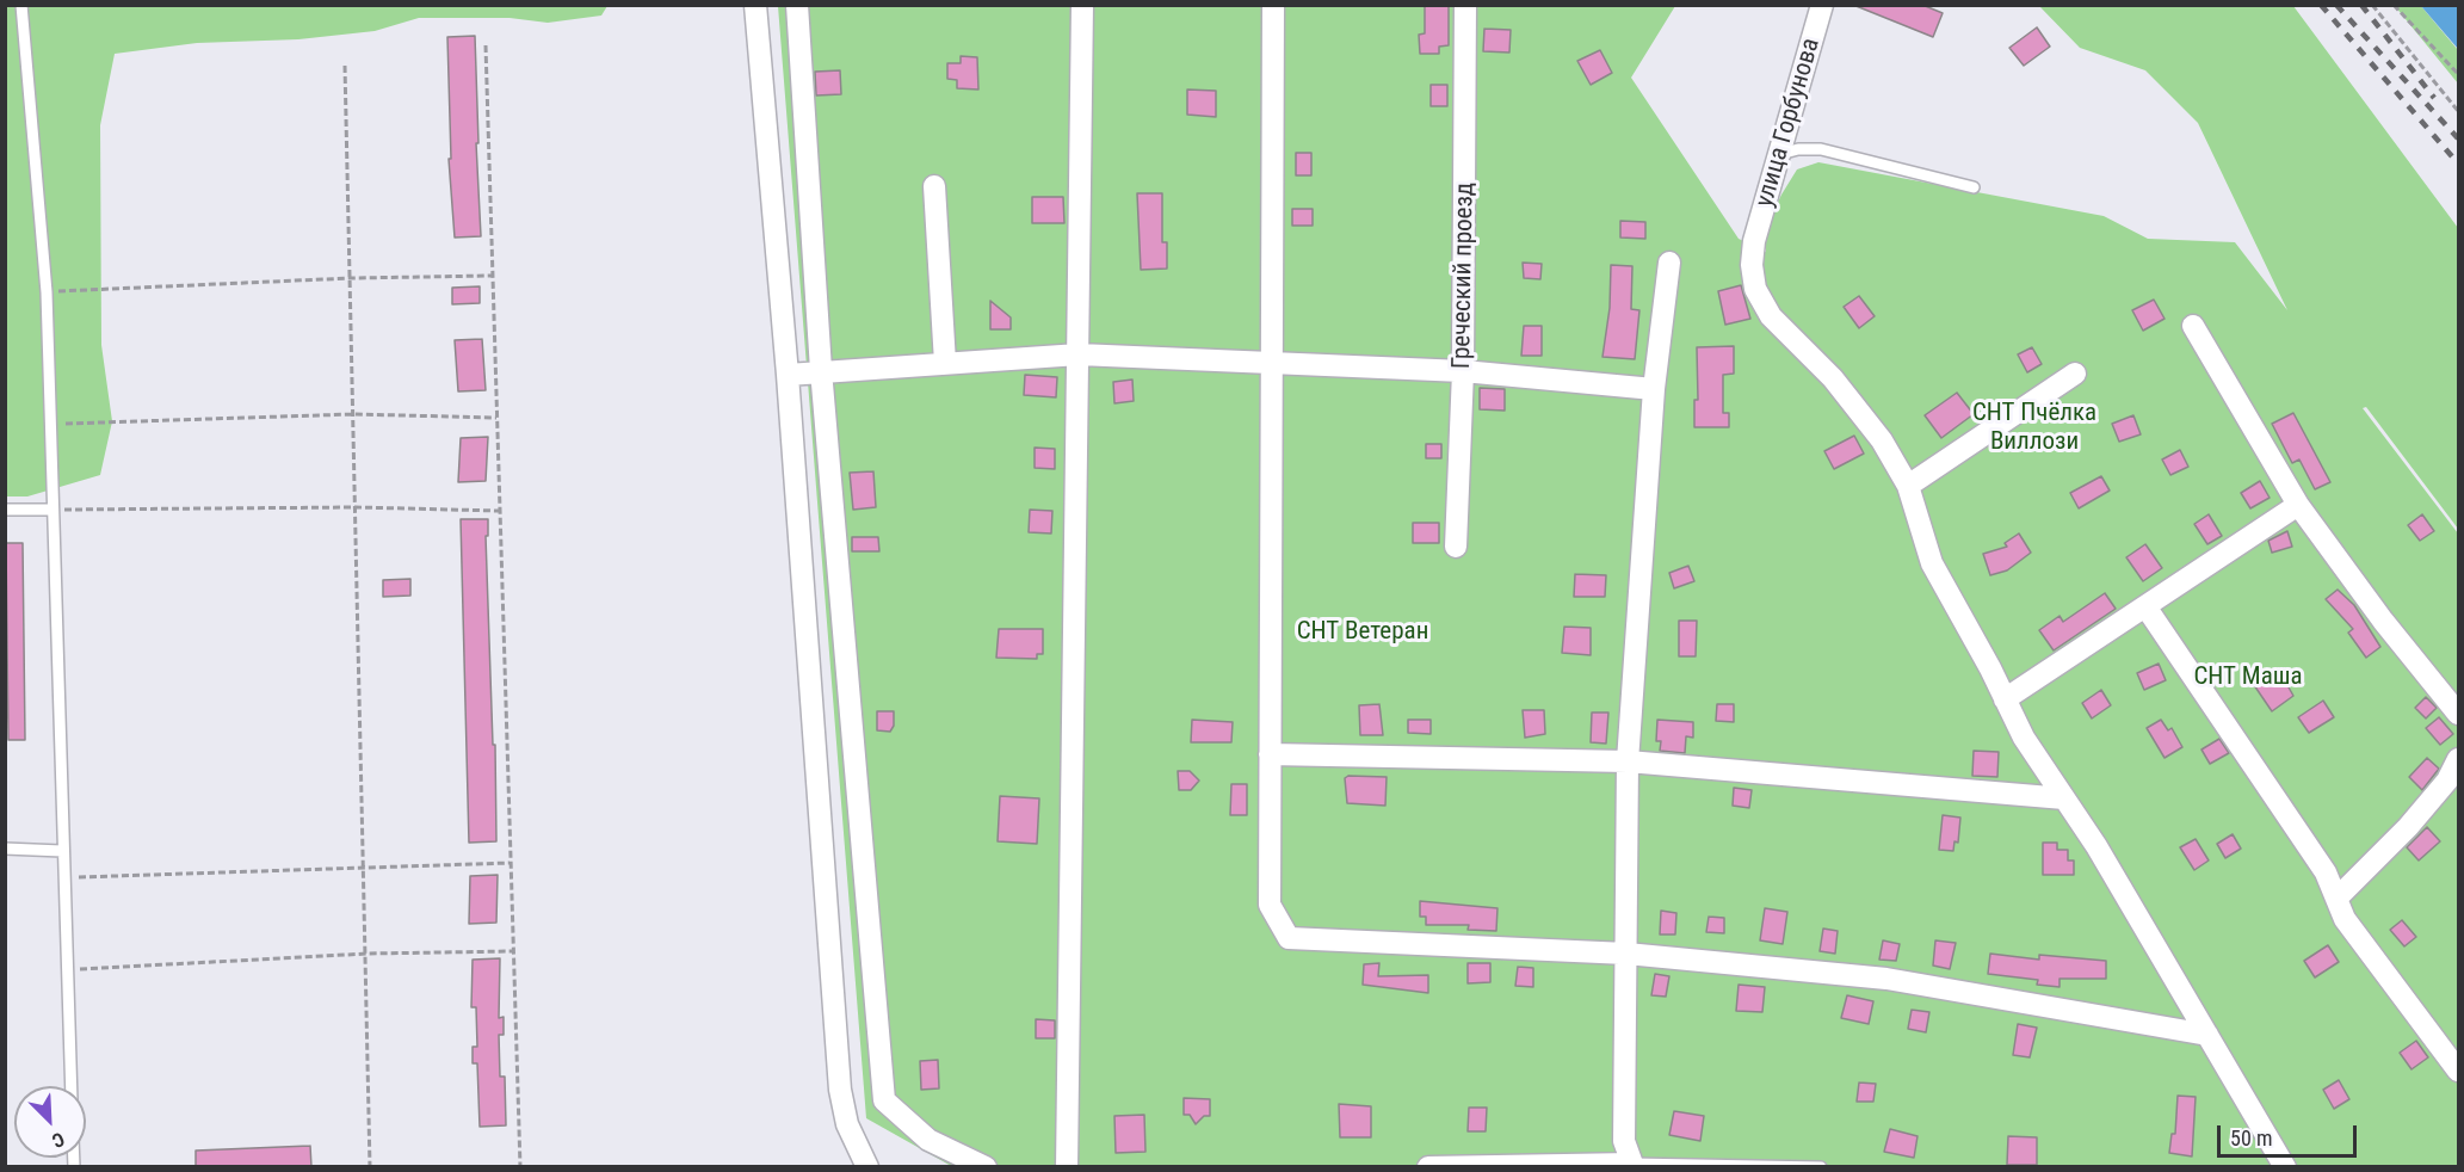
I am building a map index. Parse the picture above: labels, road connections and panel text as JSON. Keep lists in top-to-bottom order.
{
  "streets": {
    "street": ["улица Горбунова", "Греческий проезд"]
  },
  "parks": ["СНТ Пчёлка Виллози", "СНТ Ветеран", "СНТ Маша"],
  "scale_bar": "50 m",
  "north": "bottom right"
}
